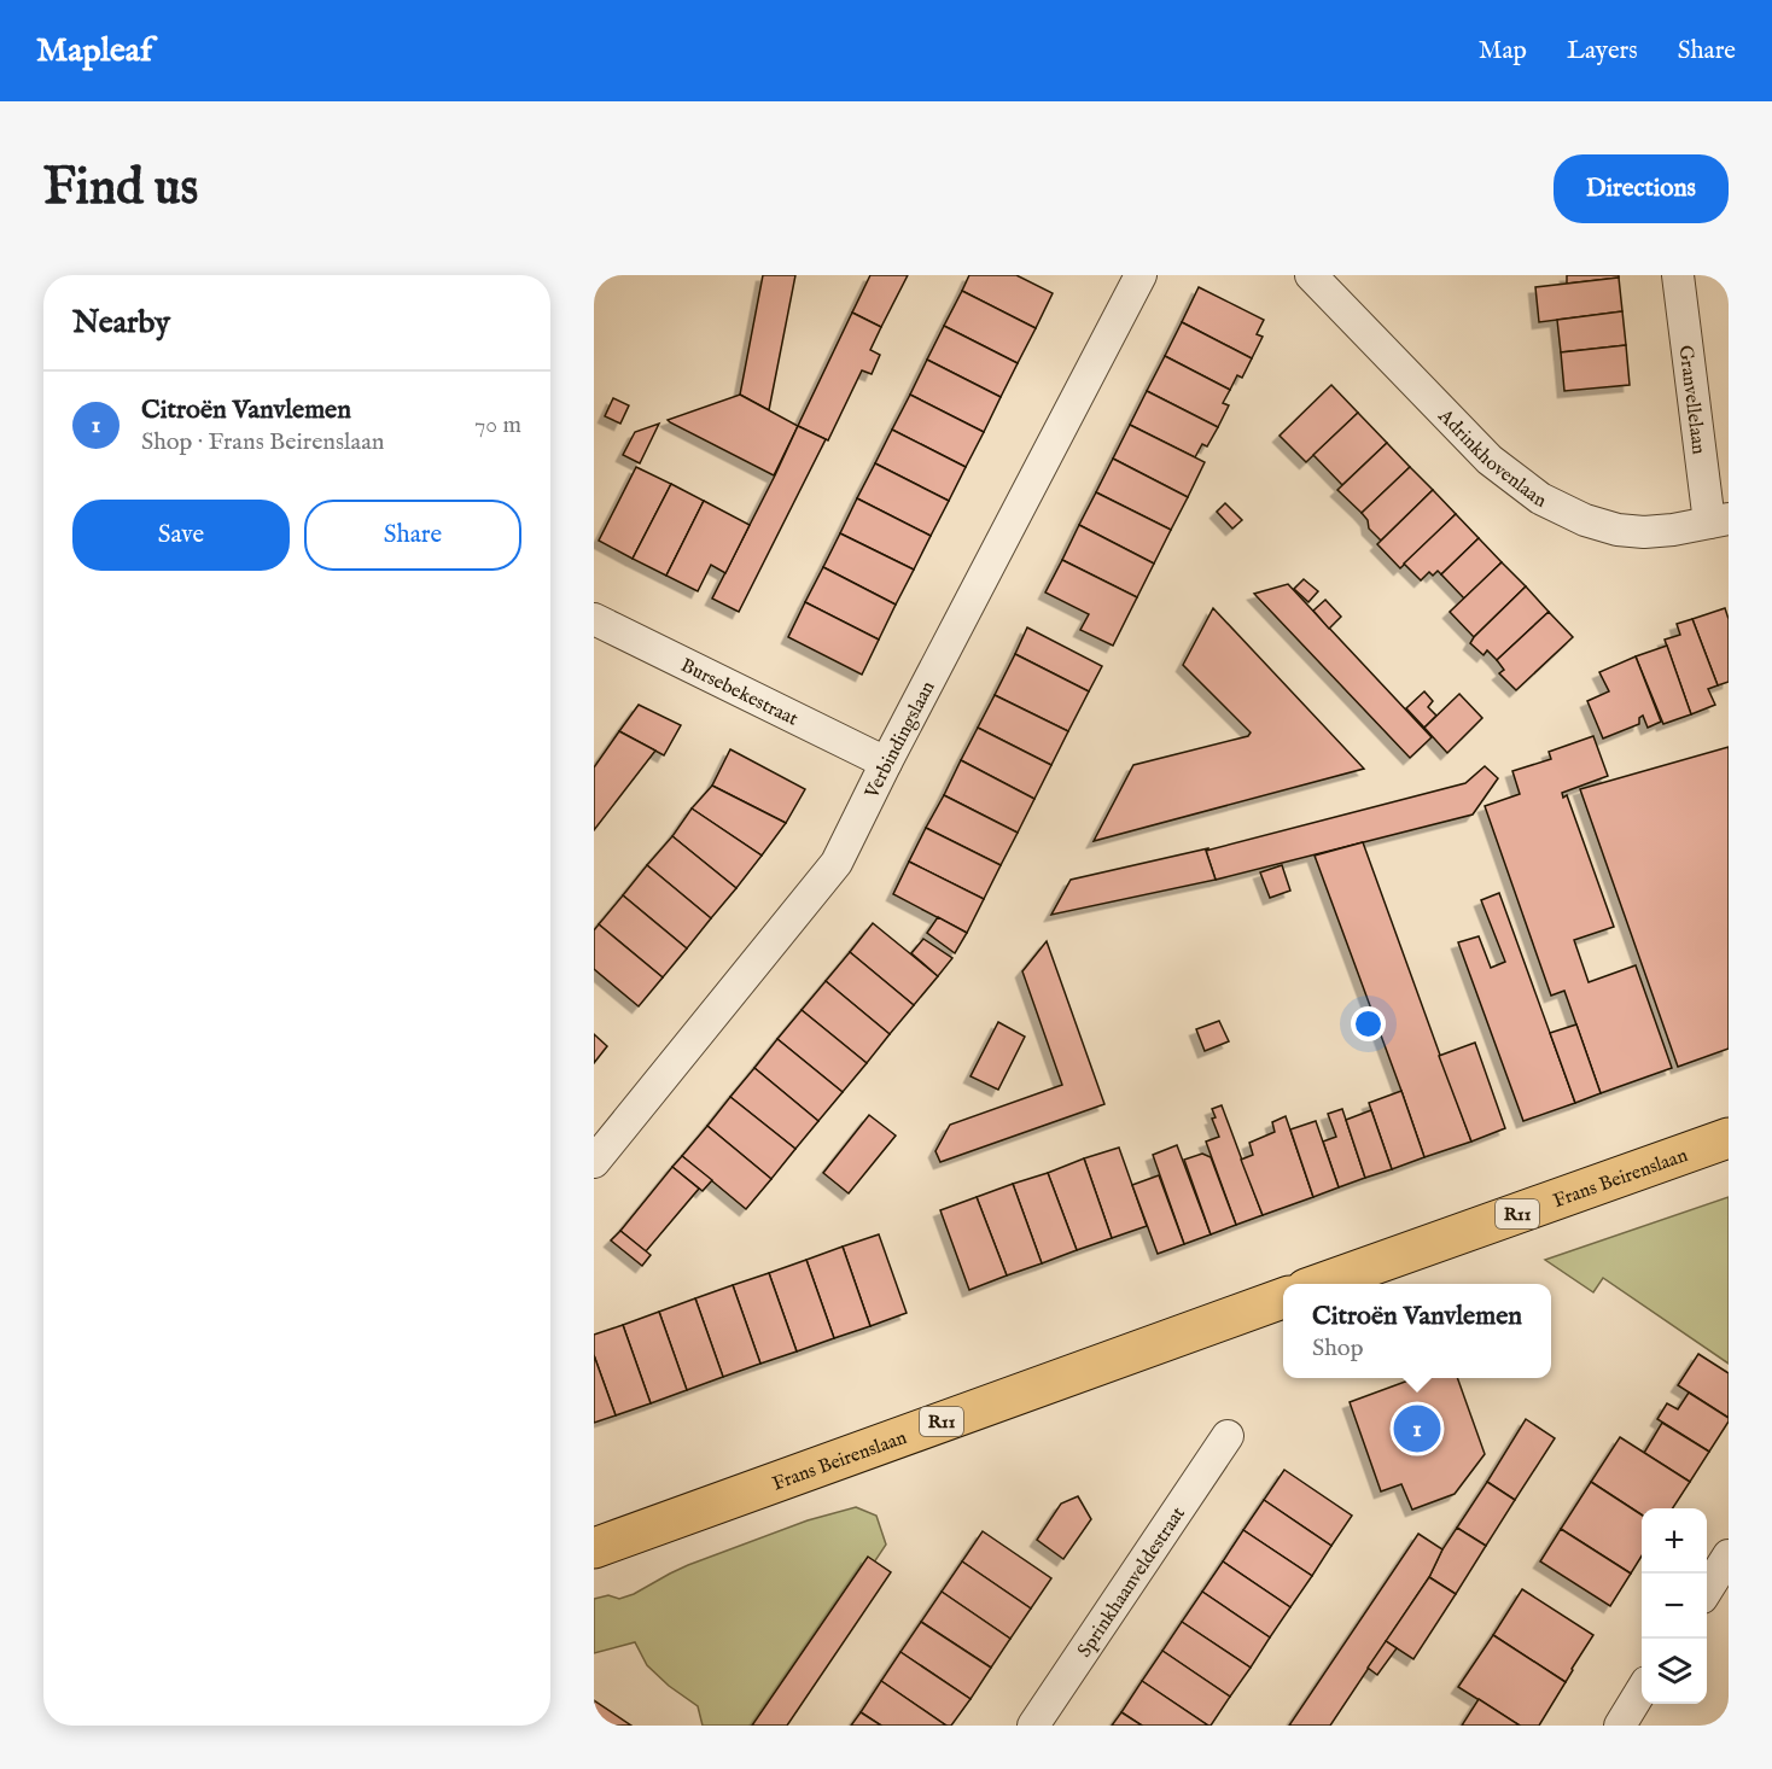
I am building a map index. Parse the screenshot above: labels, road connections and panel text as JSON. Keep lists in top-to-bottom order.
{
  "streets": {
    "main road": ["Frans Beirenslaan", "R11"],
    "street": [
      "Granvellelaan",
      "Adrinkhovenlaan",
      "Bursebekestraat",
      "Verbindingslaan",
      "Sprinkhaanveldestraat"
    ]
  },
  "crossings": [
    ["Granvellelaan", "Adrinkhovenlaan"],
    ["Bursebekestraat", "Verbindingslaan"]
  ],
  "page": {
    "header": "Mapleaf",
    "nav": ["Map", "Layers", "Share"],
    "buttons": [
      "Directions",
      ["Save", "Share"]
    ],
    "title": "Find us",
    "heading": "Nearby",
    "list": [
      {
        "mark": "1",
        "name": "Citroën Vanvlemen",
        "note": "Shop · Frans Beirenslaan",
        "value": "70 m"
      }
    ],
    "popup": ["Citroën Vanvlemen", "Shop"],
    "pins": "1",
    "map_buttons": ["+", "−"]
  }
}
